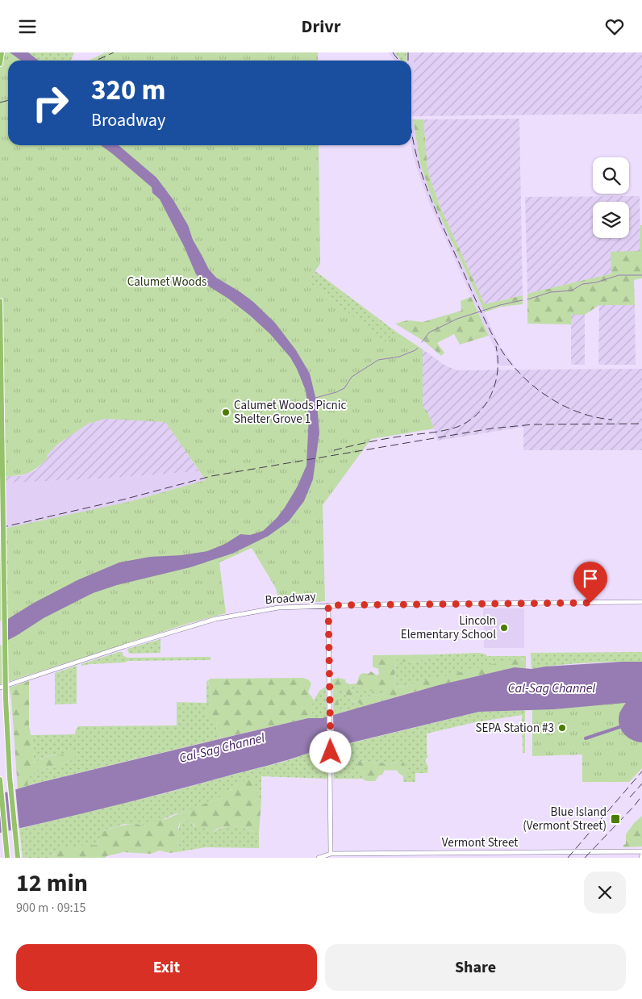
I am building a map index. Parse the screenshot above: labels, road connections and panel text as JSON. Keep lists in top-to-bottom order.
{
  "streets": {
    "street": ["Broadway", "Vermont Street"]
  },
  "water": ["Cal-Sag Channel"],
  "parks": ["Calumet Woods"],
  "places": {
    "other": ["Calumet Woods Picnic Shelter Grove 1", "Lincoln Elementary School", "SEPA Station #3"],
    "transit": ["Blue Island (Vermont Street)"]
  },
  "page": {
    "header": "Drivr",
    "turn": ["320 m", "Broadway"],
    "heading": ["12 min", "900 m · 09:15"],
    "buttons": ["Exit", "Share"]
  }
}
